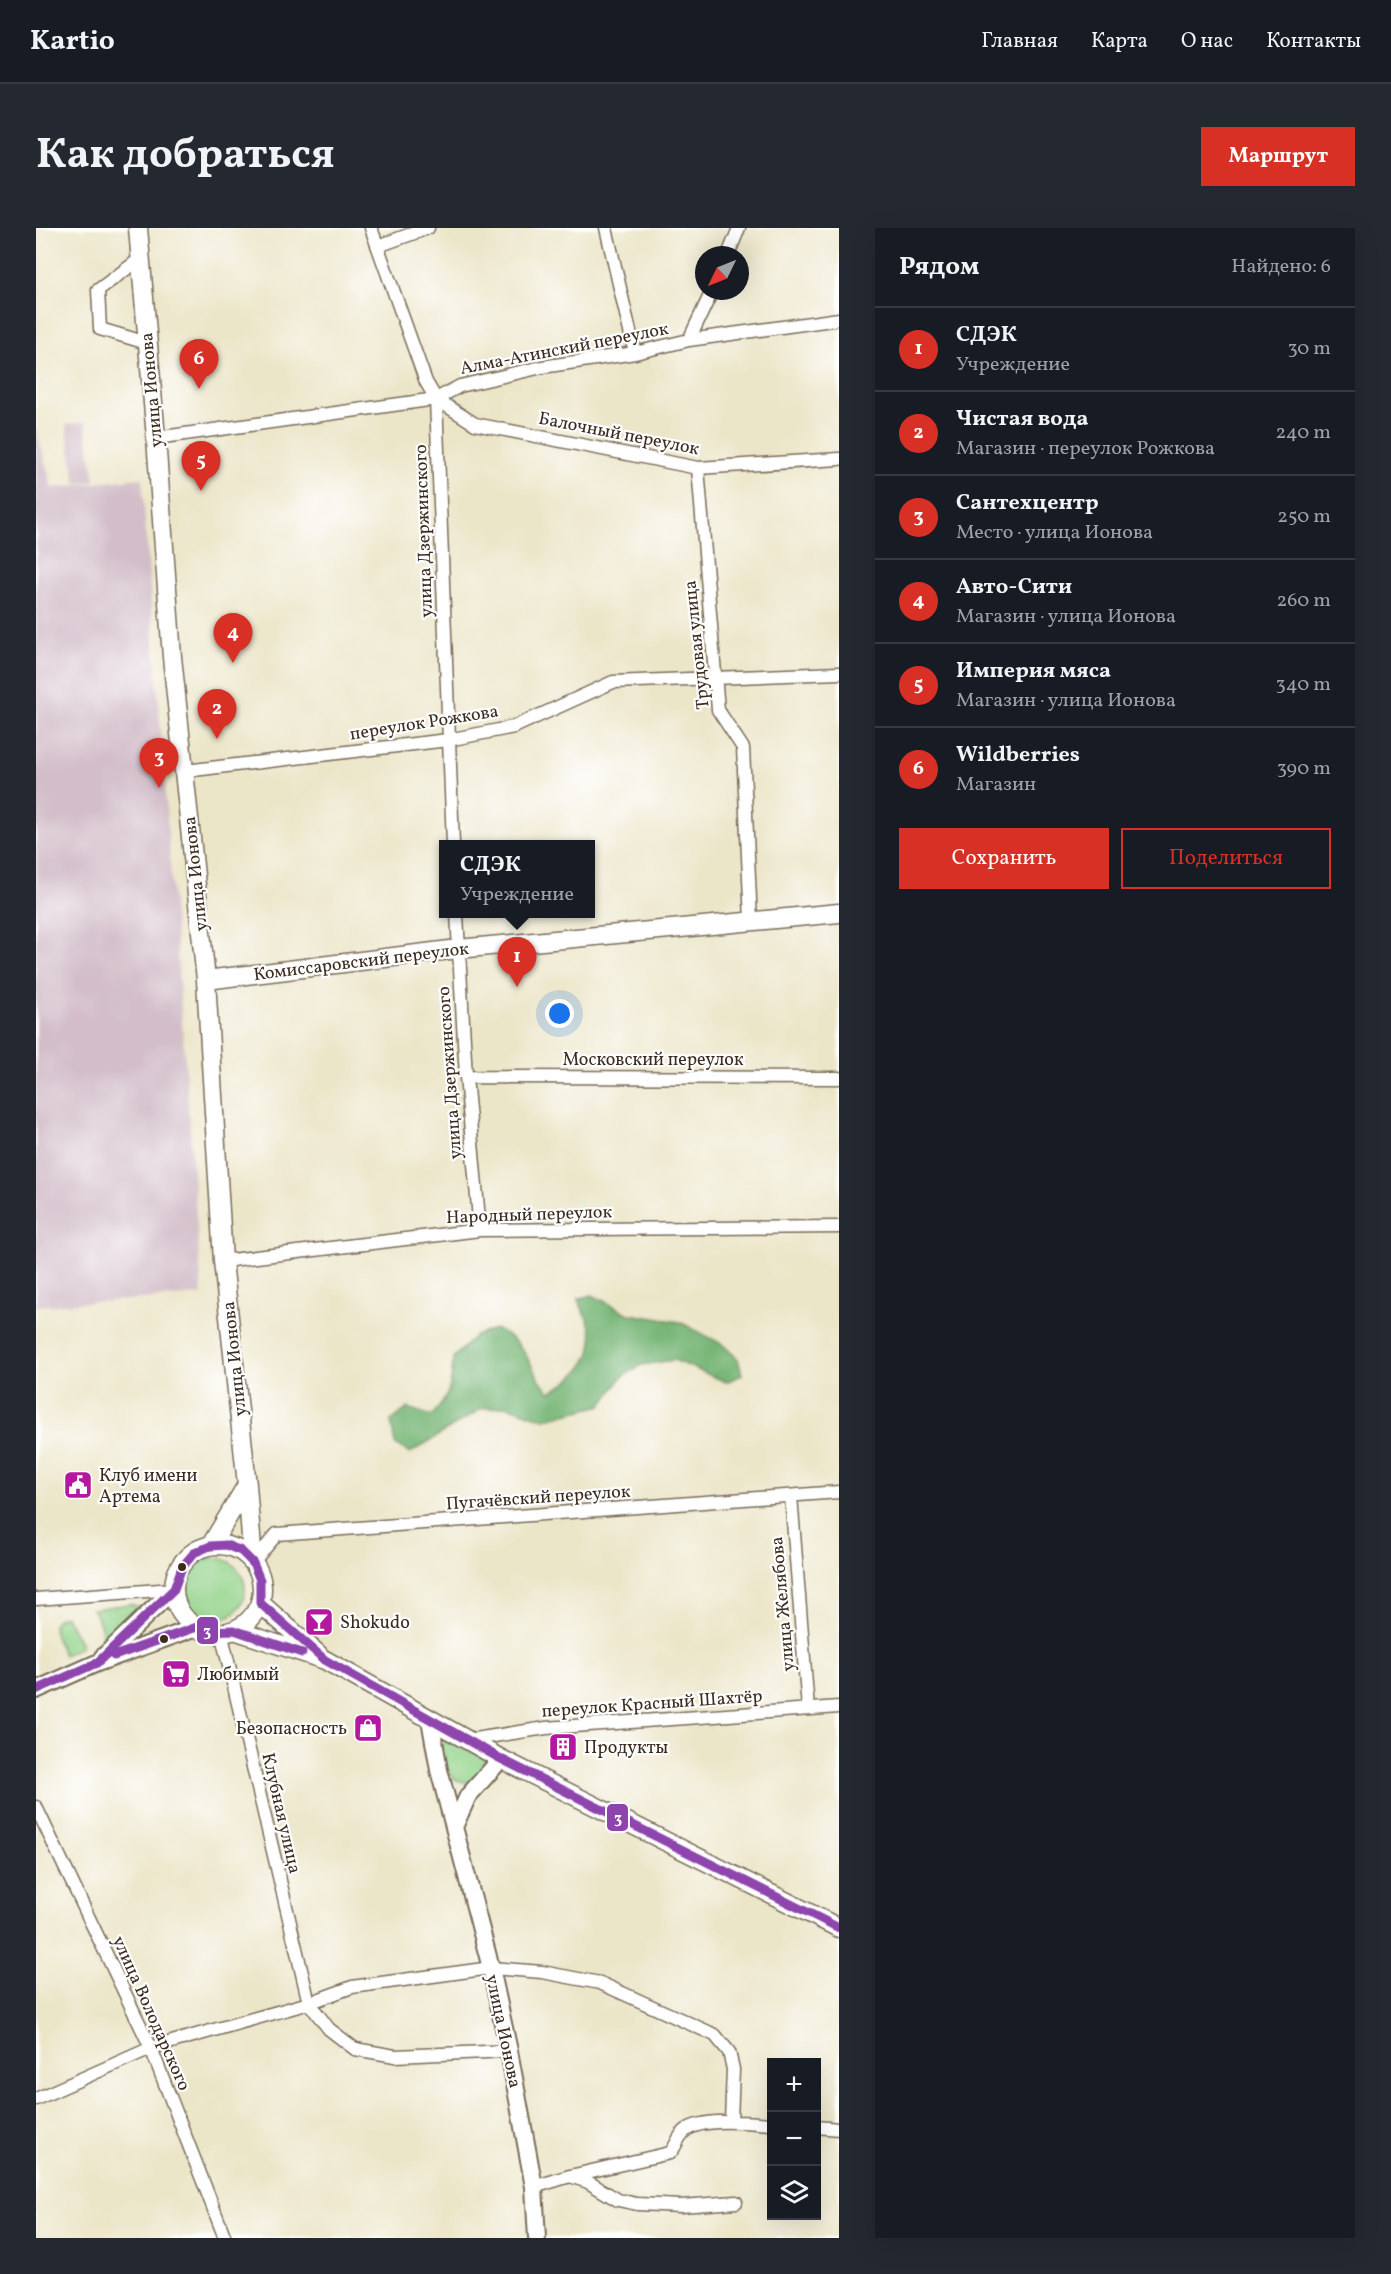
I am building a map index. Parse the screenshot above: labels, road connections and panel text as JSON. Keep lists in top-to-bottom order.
{
  "streets": {
    "main road": ["улица Ионова", "Комиссаровский переулок"],
    "street": [
      "Алма-Атинский переулок",
      "Балочный переулок",
      "улица Дзержинского",
      "Трудовая улица",
      "переулок Рожкова",
      "Московский переулок",
      "Народный переулок",
      "Пугачёвский переулок",
      "улица Желябова",
      "переулок Красный Шахтёр",
      "Клубная улица",
      "улица Володарского"
    ]
  },
  "crossings": [
    ["Алма-Атинский переулок", "улица Ионова"],
    ["Алма-Атинский переулок", "Балочный переулок"],
    ["Алма-Атинский переулок", "улица Дзержинского"],
    ["улица Ионова", "переулок Рожкова"],
    ["улица Ионова", "Комиссаровский переулок"],
    ["улица Ионова", "Народный переулок"],
    ["улица Ионова", "Пугачёвский переулок"],
    ["улица Ионова", "Клубная улица"],
    ["Балочный переулок", "улица Дзержинского"],
    ["Балочный переулок", "Трудовая улица"],
    ["улица Дзержинского", "переулок Рожкова"],
    ["улица Дзержинского", "Комиссаровский переулок"],
    ["улица Дзержинского", "Московский переулок"],
    ["улица Дзержинского", "Народный переулок"],
    ["Трудовая улица", "переулок Рожкова"],
    ["Трудовая улица", "Комиссаровский переулок"],
    ["Пугачёвский переулок", "улица Желябова"],
    ["Пугачёвский переулок", "Клубная улица"],
    ["улица Желябова", "переулок Красный Шахтёр"]
  ],
  "places": {
    "public building": ["Клуб имени Артема"],
    "bar": ["Shokudo"],
    "supermarket": ["Любимый"],
    "shop": ["Безопасность"],
    "building": ["Продукты"]
  },
  "lines": ["transit line 3"],
  "north": "bottom left",
  "page": {
    "header": "Kartio",
    "nav": [
      "Главная",
      "Карта",
      "О нас",
      "Контакты"
    ],
    "title": "Как добраться",
    "buttons": [
      "Маршрут",
      ["Сохранить", "Поделиться"]
    ],
    "heading": ["Рядом", "Найдено: 6"],
    "list": [
      {
        "mark": "1",
        "name": "СДЭК",
        "note": "Учреждение",
        "value": "30 m"
      },
      {
        "mark": "2",
        "name": "Чистая вода",
        "note": "Магазин · переулок Рожкова",
        "value": "240 m"
      },
      {
        "mark": "3",
        "name": "Сантехцентр",
        "note": "Место · улица Ионова",
        "value": "250 m"
      },
      {
        "mark": "4",
        "name": "Авто-Сити",
        "note": "Магазин · улица Ионова",
        "value": "260 m"
      },
      {
        "mark": "5",
        "name": "Империя мяса",
        "note": "Магазин · улица Ионова",
        "value": "340 m"
      },
      {
        "mark": "6",
        "name": "Wildberries",
        "note": "Магазин",
        "value": "390 m"
      }
    ],
    "pins": [
      "6",
      "5",
      "4",
      "2",
      "3",
      "1"
    ],
    "popup": ["СДЭК", "Учреждение"],
    "map_buttons": ["+", "−"]
  }
}
